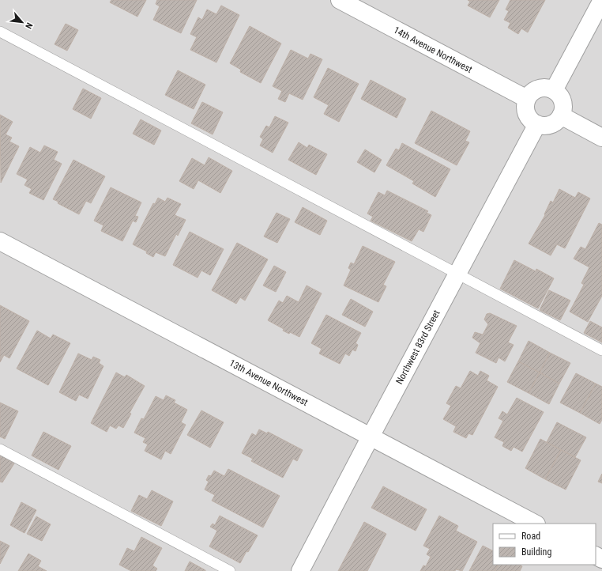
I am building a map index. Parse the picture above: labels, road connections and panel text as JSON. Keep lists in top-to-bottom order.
{
  "streets": {
    "street": ["14th Avenue Northwest", "Northwest 83rd Street", "13th Avenue Northwest"]
  },
  "crossings": [
    ["14th Avenue Northwest", "Northwest 83rd Street"],
    ["Northwest 83rd Street", "13th Avenue Northwest"]
  ],
  "legend": ["Road", "Building"],
  "north": "bottom right"
}
